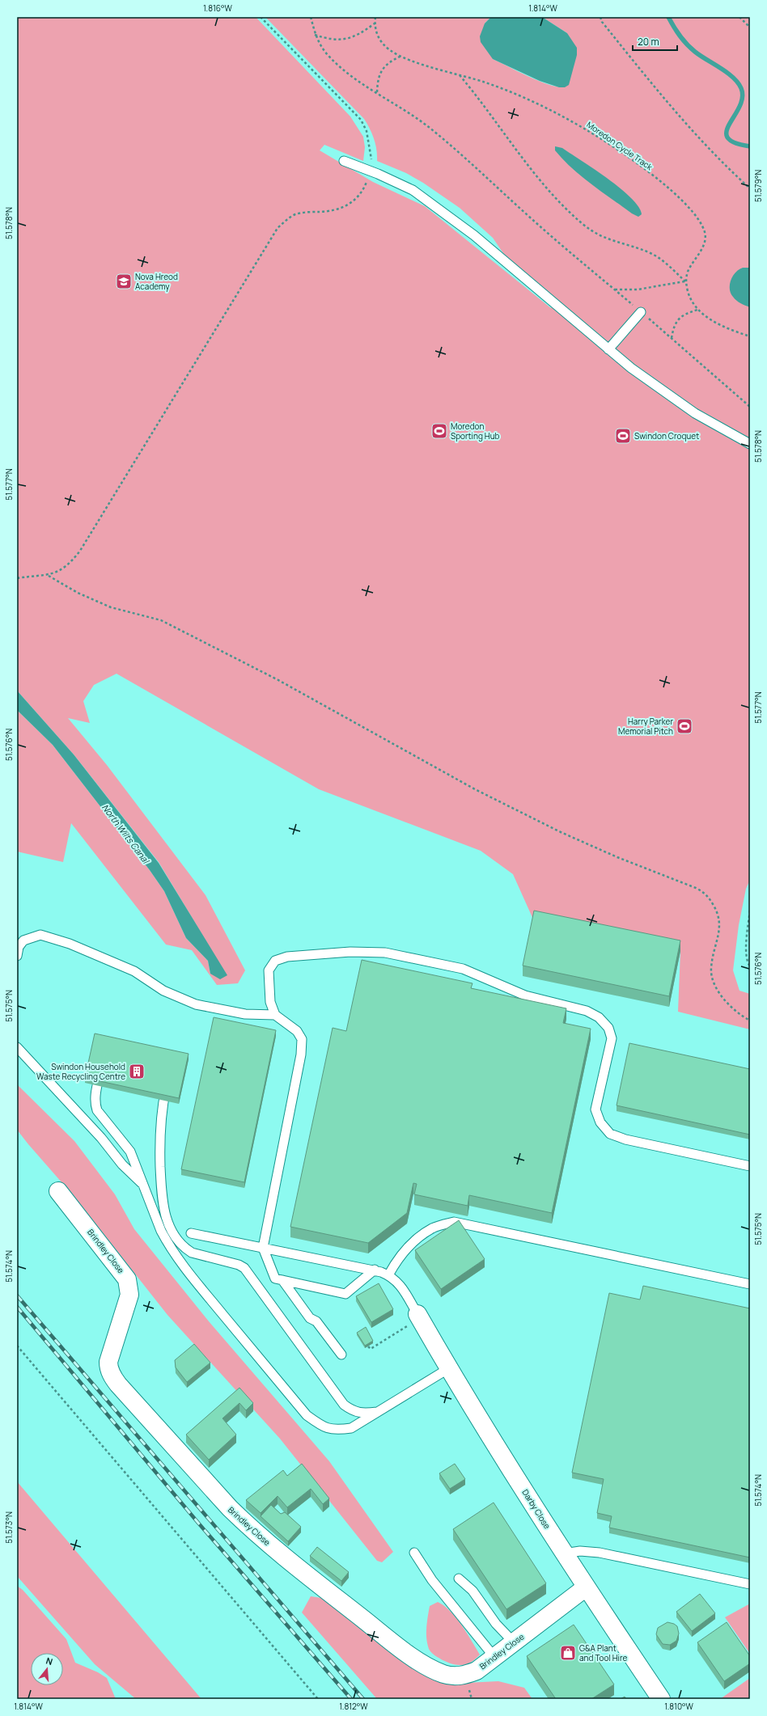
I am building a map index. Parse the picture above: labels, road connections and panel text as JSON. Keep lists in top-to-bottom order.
{
  "streets": {
    "street": ["Brindley Close", "Darby Close"],
    "path": ["Moredon Cycle Track"]
  },
  "crossings": [
    ["Brindley Close", "Darby Close"]
  ],
  "water": ["North Wilts Canal"],
  "places": {
    "school or university": ["Nova Hreod Academy"],
    "sports": ["Moredon Sporting Hub", "Swindon Croquet", "Harry Parker Memorial Pitch"],
    "building": ["Swindon Household Waste Recycling Centre"],
    "shop": ["G&A Plant and Tool Hire"]
  },
  "scale_bar": "20 m",
  "north": "top",
  "coordinates": [
    "1.816°W",
    "1.814°W",
    "51.579°N",
    "51.578°N",
    "51.577°N",
    "51.576°N",
    "51.575°N",
    "51.574°N",
    "51.573°N",
    "1.812°W",
    "1.810°W"
  ]
}
